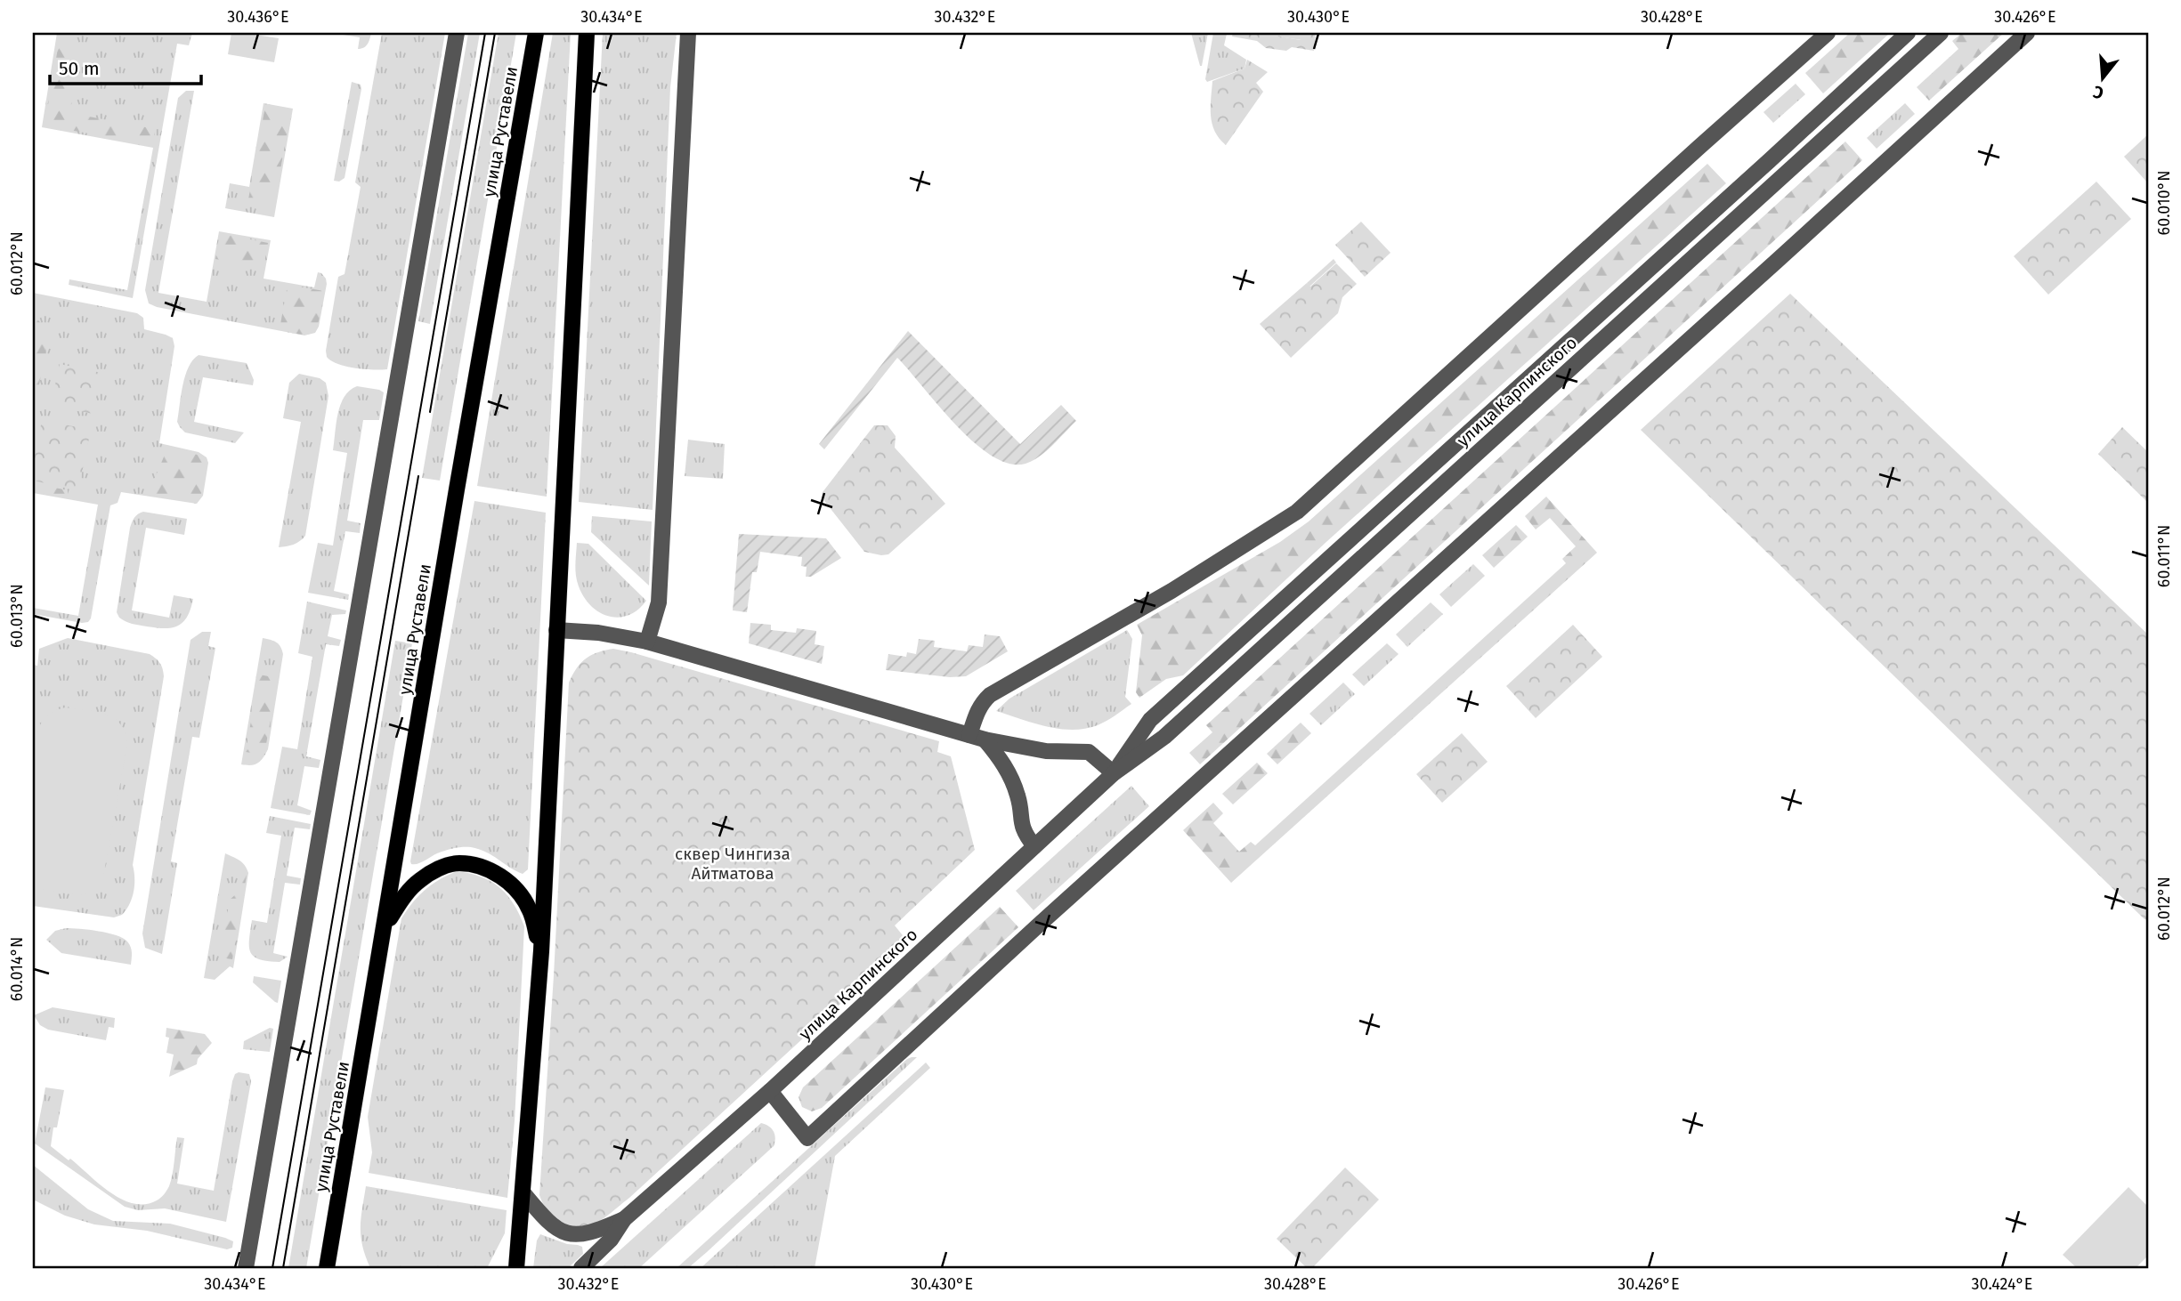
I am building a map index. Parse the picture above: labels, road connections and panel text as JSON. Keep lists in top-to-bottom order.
{
  "streets": {
    "main road": ["улица Руставели"],
    "street": ["улица Карпинского"]
  },
  "parks": ["сквер Чингиза Айтматова"],
  "scale_bar": "50 m",
  "north": "bottom",
  "coordinates": [
    "30.436°E",
    "30.434°E",
    "30.432°E",
    "30.430°E",
    "30.428°E",
    "30.426°E",
    "60.010°N",
    "60.012°N",
    "60.011°N",
    "60.013°N",
    "60.014°N",
    "30.424°E"
  ]
}
